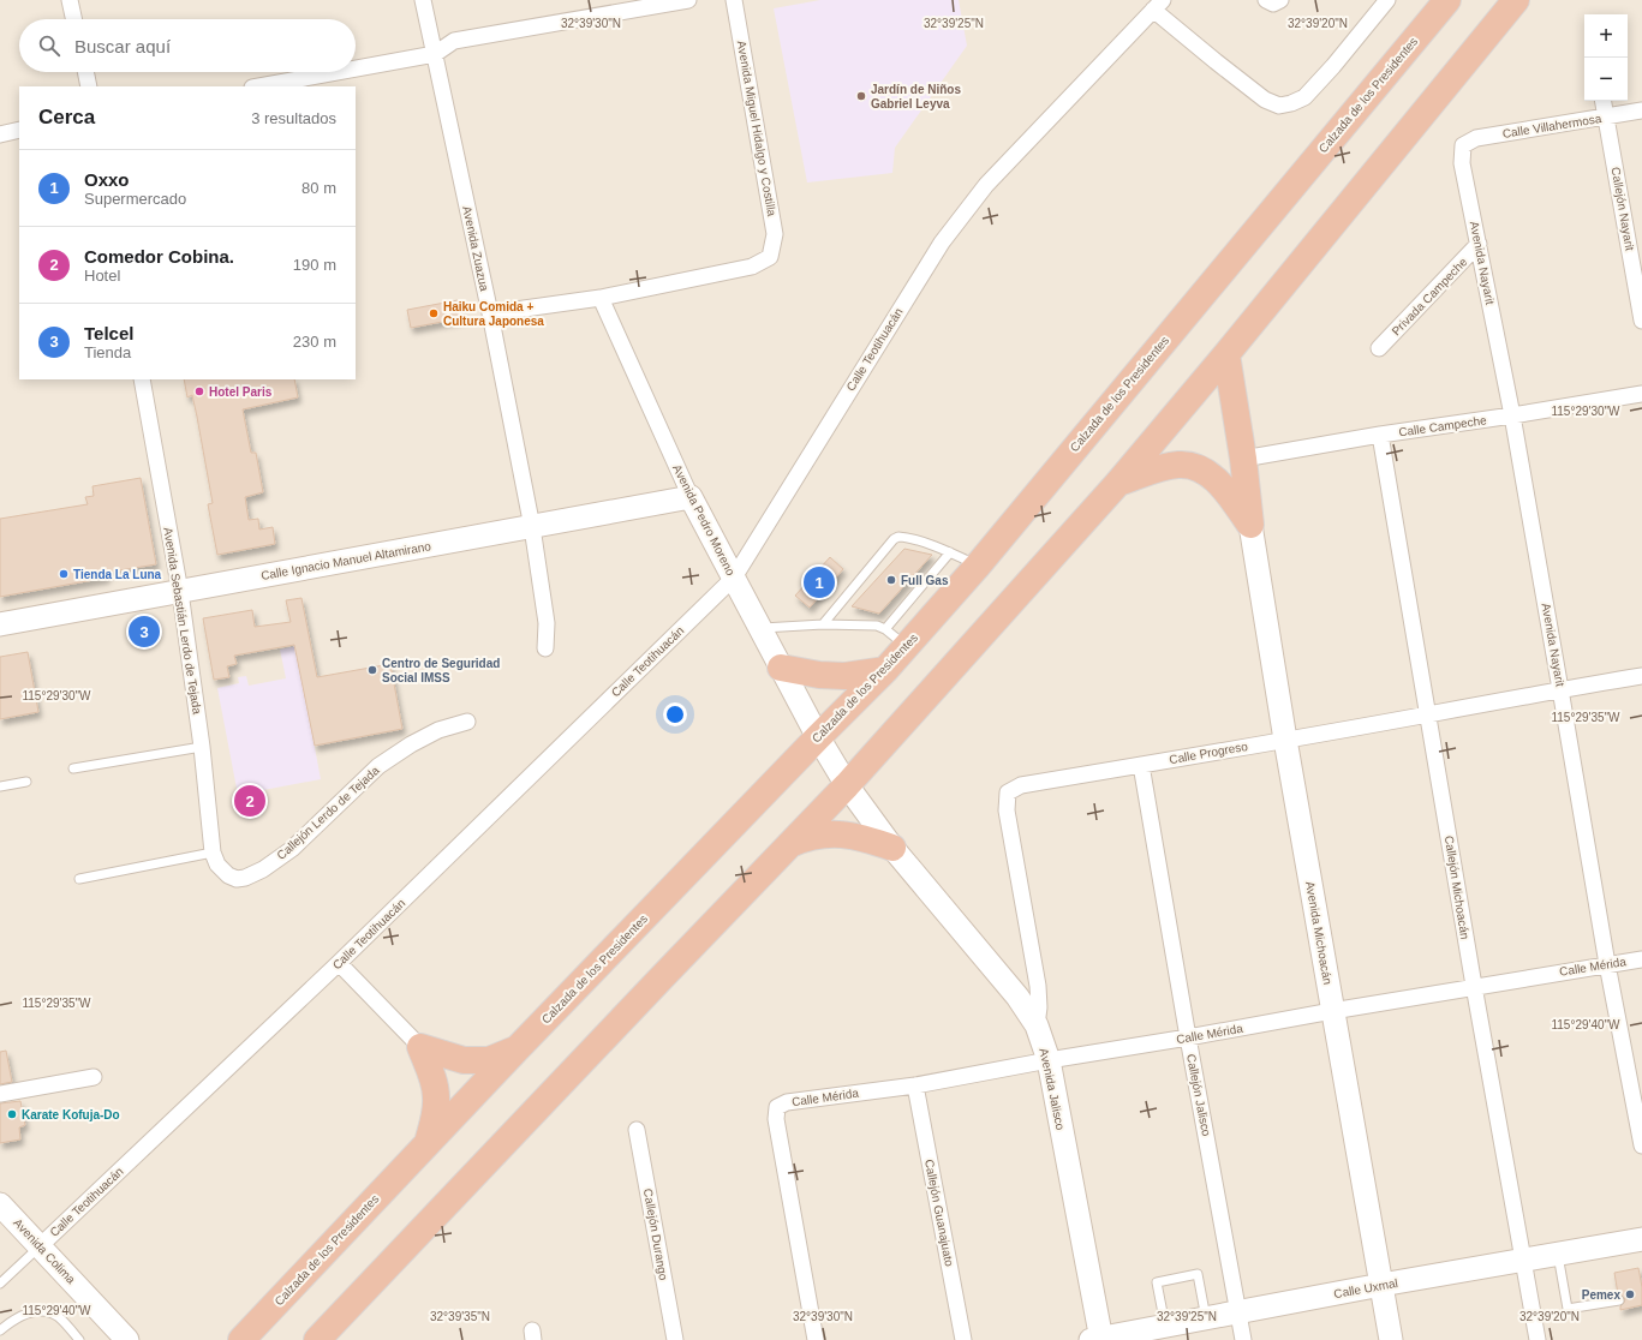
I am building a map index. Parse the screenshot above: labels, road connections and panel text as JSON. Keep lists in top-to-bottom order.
{
  "streets": {
    "highway": ["Calzada de los Presidentes"],
    "street": [
      "Calle Villahermosa",
      "Avenida Miguel Hidalgo y Costilla",
      "Callejón Nayarit",
      "Avenida Zuazua",
      "Avenida Nayarit",
      "Privada Campeche",
      "Calle Teotihuacán",
      "Calle Campeche",
      "Avenida Pedro Moreno",
      "Calle Ignacio Manuel Altamirano",
      "Avenida Sebastián Lerdo de Tejada",
      "Calle Progreso",
      "Callejón Lerdo de Tejada",
      "Callejón Michoacán",
      "Avenida Michoacán",
      "Calle Mérida",
      "Avenida Jalisco",
      "Callejón Jalisco",
      "Callejón Guanajuato",
      "Callejón Durango",
      "Avenida Colima",
      "Calle Uxmal"
    ]
  },
  "crossings": [
    ["Calzada de los Presidentes", "Avenida Pedro Moreno"],
    ["Calle Villahermosa", "Callejón Nayarit"],
    ["Calle Villahermosa", "Avenida Nayarit"],
    ["Avenida Miguel Hidalgo y Costilla", "Avenida Pedro Moreno"],
    ["Avenida Zuazua", "Calle Ignacio Manuel Altamirano"],
    ["Avenida Nayarit", "Privada Campeche"],
    ["Avenida Nayarit", "Calle Campeche"],
    ["Avenida Nayarit", "Calle Progreso"],
    ["Avenida Nayarit", "Calle Mérida"],
    ["Calle Teotihuacán", "Avenida Pedro Moreno"],
    ["Calle Teotihuacán", "Avenida Colima"],
    ["Calle Campeche", "Callejón Michoacán"],
    ["Avenida Pedro Moreno", "Calle Ignacio Manuel Altamirano"],
    ["Avenida Pedro Moreno", "Avenida Jalisco"],
    ["Calle Ignacio Manuel Altamirano", "Avenida Sebastián Lerdo de Tejada"],
    ["Avenida Sebastián Lerdo de Tejada", "Callejón Lerdo de Tejada"],
    ["Calle Progreso", "Callejón Michoacán"],
    ["Calle Progreso", "Avenida Michoacán"],
    ["Calle Progreso", "Avenida Jalisco"],
    ["Calle Progreso", "Callejón Jalisco"],
    ["Callejón Michoacán", "Calle Mérida"],
    ["Callejón Michoacán", "Calle Uxmal"],
    ["Avenida Michoacán", "Calle Mérida"],
    ["Avenida Michoacán", "Calle Uxmal"],
    ["Calle Mérida", "Avenida Jalisco"],
    ["Calle Mérida", "Callejón Jalisco"],
    ["Calle Mérida", "Callejón Guanajuato"],
    ["Avenida Jalisco", "Calle Uxmal"],
    ["Callejón Jalisco", "Calle Uxmal"]
  ],
  "places": [
    "Jardín de Niños Gabriel Leyva",
    "Haiku Comida + Cultura Japonesa",
    "Hotel Paris",
    "Tienda La Luna",
    "Full Gas",
    "Centro de Seguridad Social IMSS",
    "Karate Kofuja-Do",
    "Pemex"
  ],
  "page": {
    "map_buttons": ["+", "−"],
    "search": "Buscar aquí",
    "heading": ["Cerca", "3 resultados"],
    "list": [
      {
        "mark": "1",
        "name": "Oxxo",
        "note": "Supermercado",
        "value": "80 m"
      },
      {
        "mark": "2",
        "name": "Comedor Cobina.",
        "note": "Hotel",
        "value": "190 m"
      },
      {
        "mark": "3",
        "name": "Telcel",
        "note": "Tienda",
        "value": "230 m"
      }
    ],
    "pins": ["1", "3", "2"]
  },
  "coordinates": [
    "32°39'30\"N",
    "32°39'25\"N",
    "32°39'20\"N",
    "115°29'30\"W",
    "115°29'35\"W",
    "115°29'40\"W",
    "32°39'35\"N"
  ]
}
